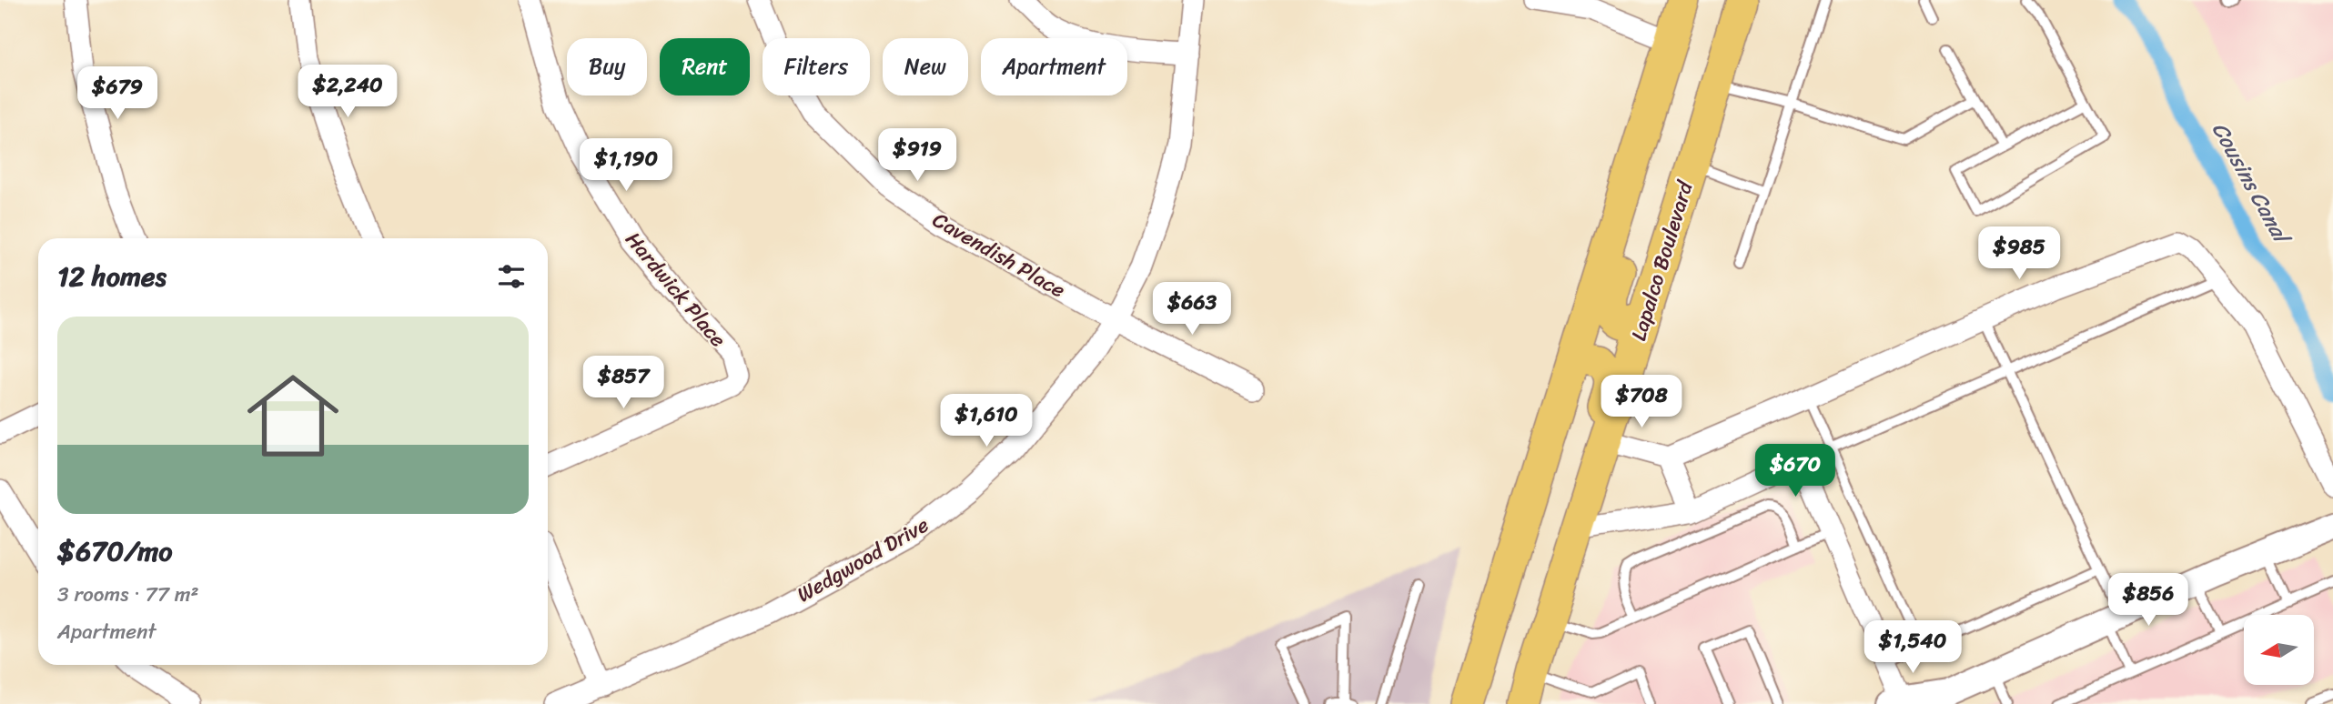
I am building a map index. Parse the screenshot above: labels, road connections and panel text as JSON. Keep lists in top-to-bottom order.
{
  "streets": {
    "main road": ["Lapalco Boulevard"],
    "street": ["Cavendish Place", "Hardwick Place", "Wedgwood Drive"]
  },
  "crossings": [
    ["Cavendish Place", "Wedgwood Drive"]
  ],
  "water": ["Cousins Canal"],
  "north": "left",
  "page": {
    "chip": [
      "Buy",
      "Rent",
      "Filters",
      "New",
      "Apartment"
    ],
    "price": [
      "$2,240",
      "$679",
      "$919",
      "$1,190",
      "$985",
      "$663",
      "$857",
      "$708",
      "$1,610",
      "$670",
      "$856",
      "$1,540"
    ],
    "heading": "12 homes",
    "list": [
      {
        "name": "$670/mo",
        "note": "3 rooms · 77 m² · Apartment"
      }
    ]
  }
}
